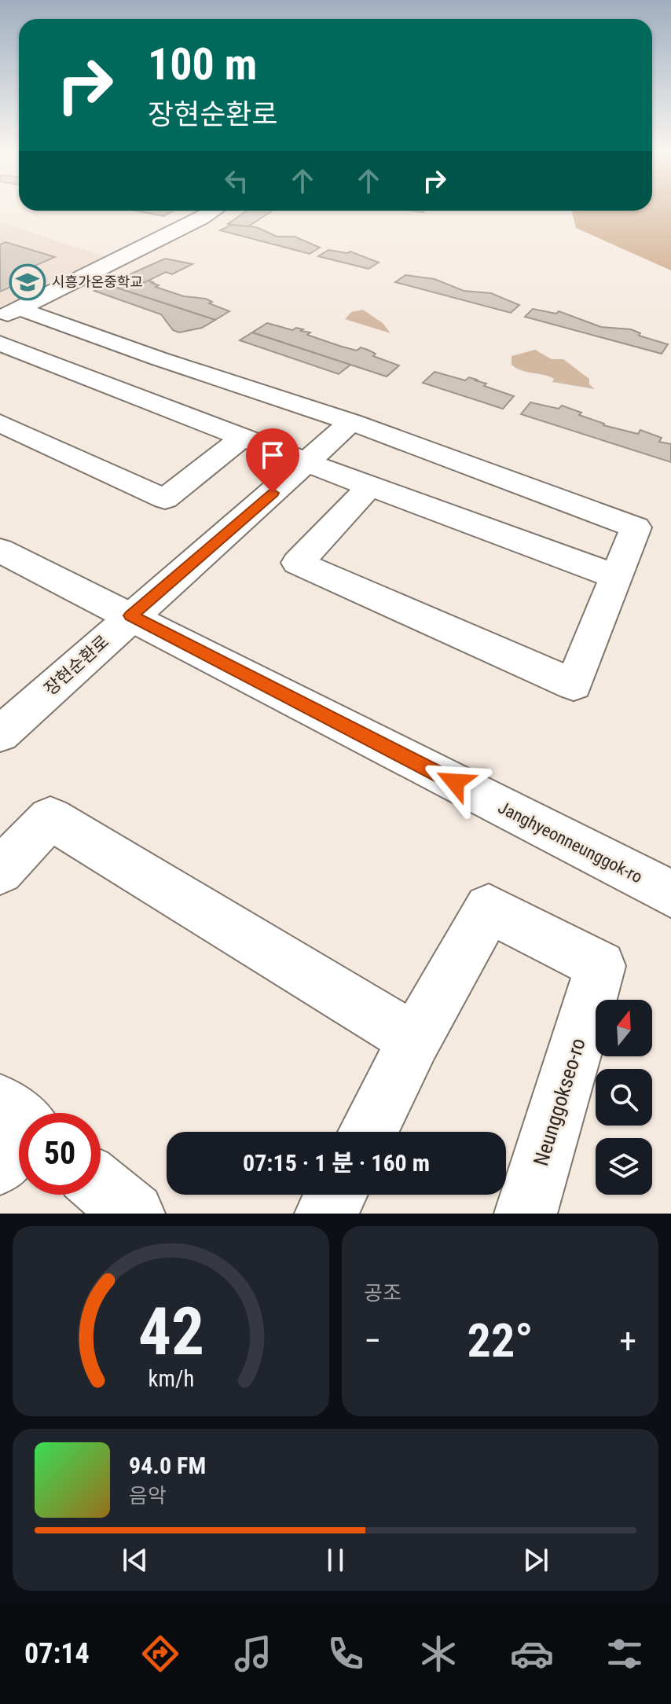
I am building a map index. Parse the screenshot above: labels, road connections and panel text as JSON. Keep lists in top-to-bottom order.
{
  "streets": {
    "street": ["장현순환로", "Janghyeonneunggok-ro", "Neunggokseo-ro"]
  },
  "crossings": [
    ["장현순환로", "Janghyeonneunggok-ro"]
  ],
  "places": {
    "school or university": ["시흥가온중학교"]
  },
  "north": "top",
  "page": {
    "turn": ["100 m", "장현순환로"],
    "limit": "50",
    "trip": "07:15 · 1 분 · 160 m",
    "tile": "공조",
    "heat": ["−", "22°", "+"],
    "song": ["94.0 FM", "음악"],
    "tabs": "07:14",
    "gauge": ["42", "km/h"]
  }
}
